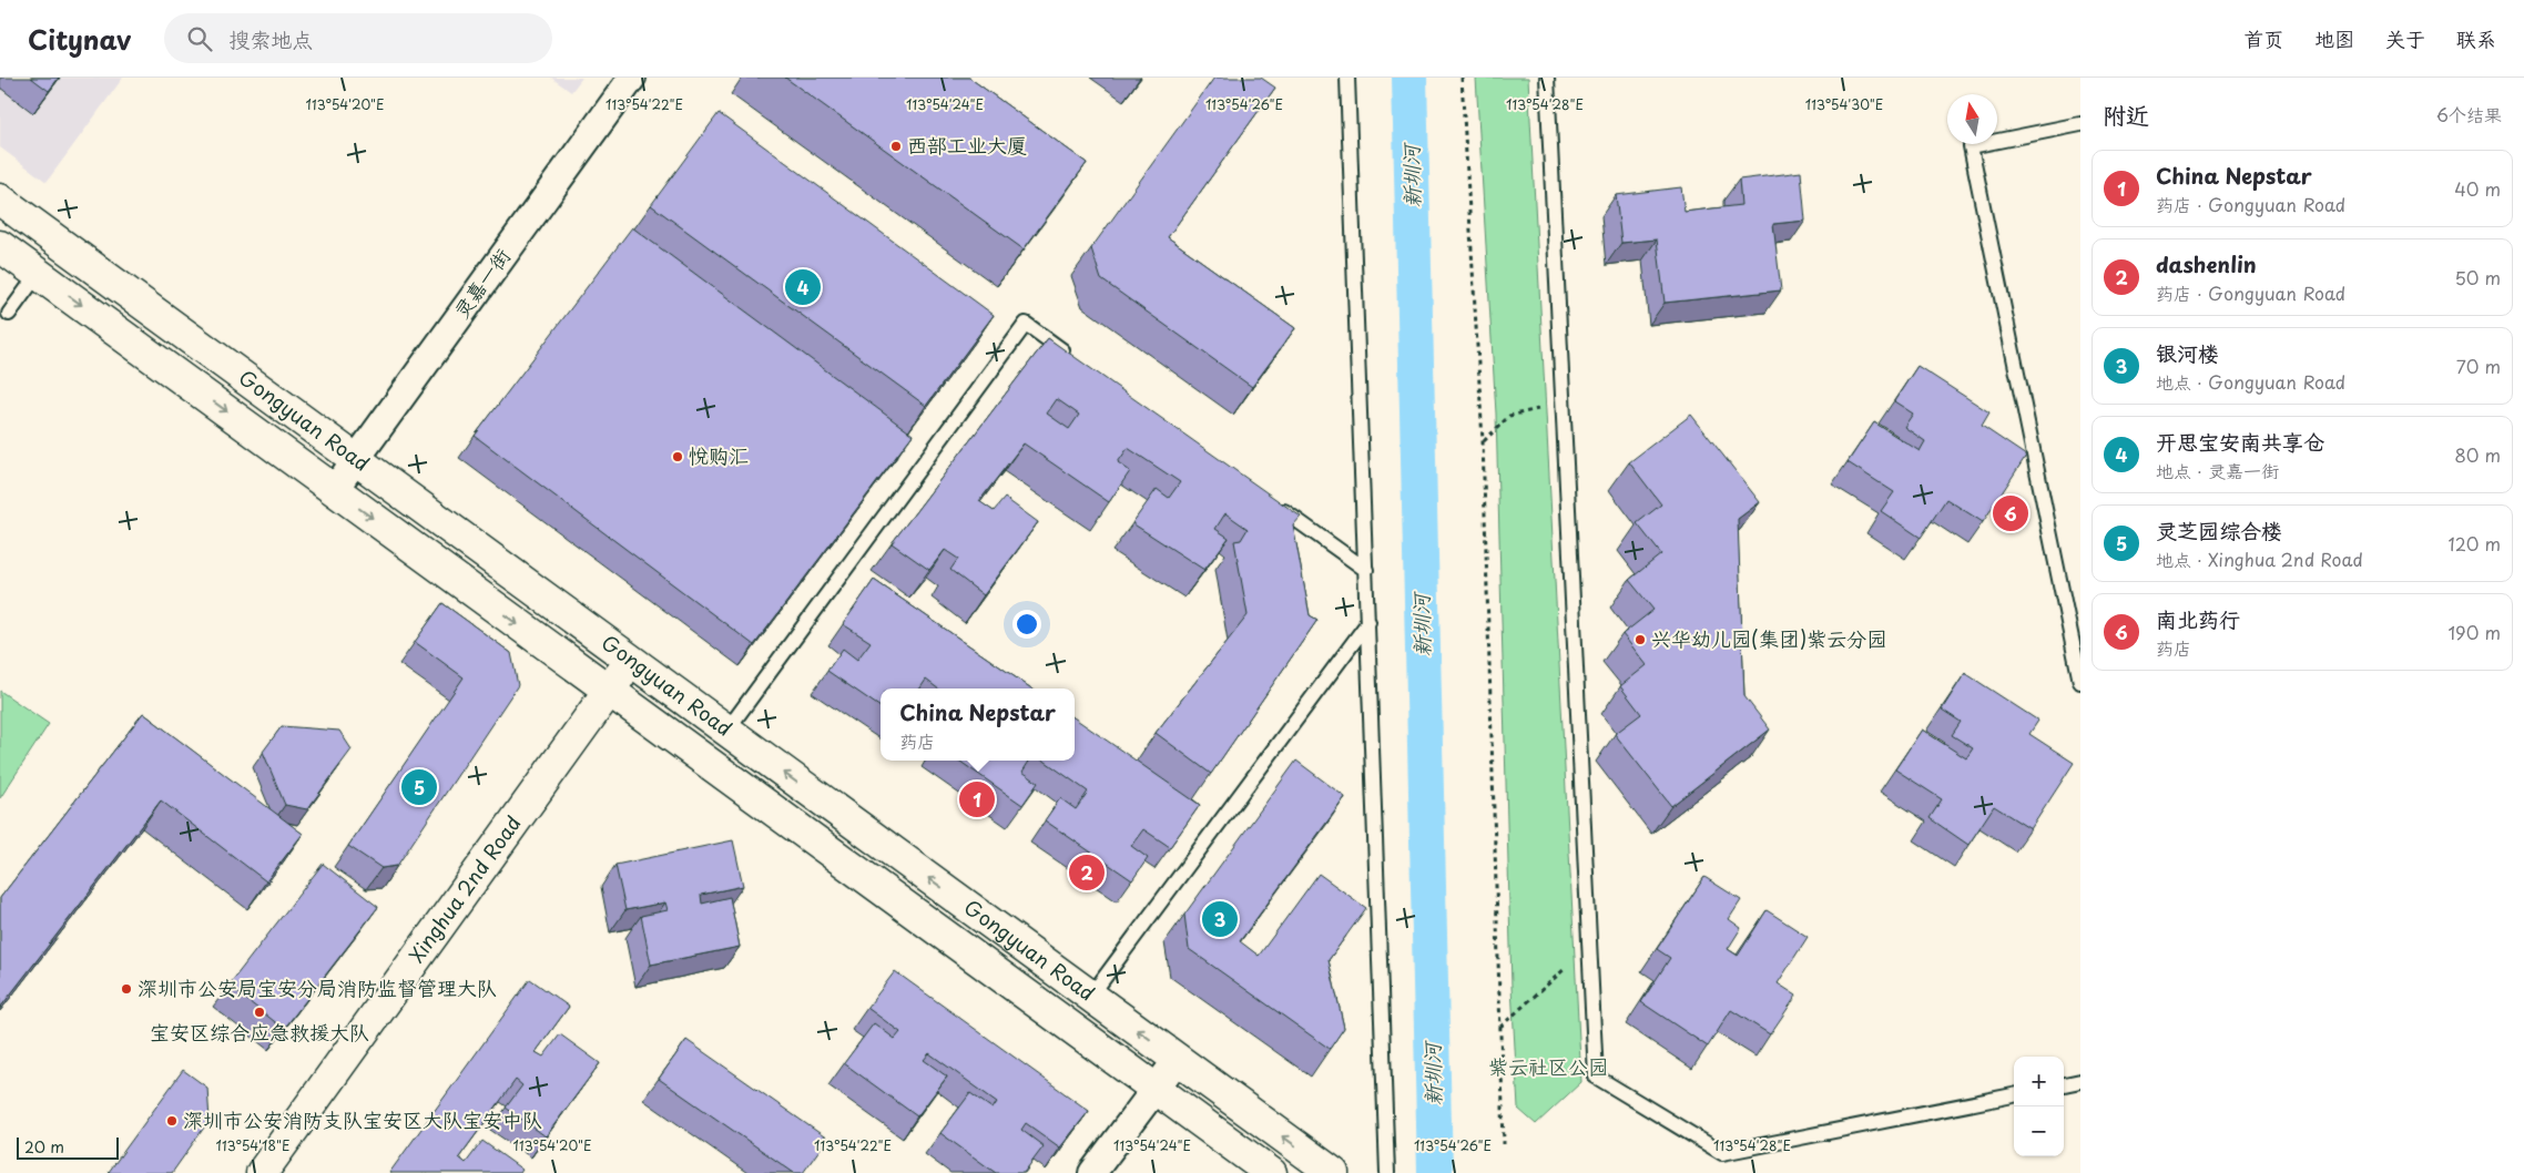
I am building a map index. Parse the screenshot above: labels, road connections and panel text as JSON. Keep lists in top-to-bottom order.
{
  "streets": {
    "main road": ["Gongyuan Road", "Xinghua 2nd Road"],
    "street": ["灵嘉一街"]
  },
  "crossings": [
    ["灵嘉一街", "Gongyuan Road"],
    ["Gongyuan Road", "Xinghua 2nd Road"]
  ],
  "water": ["新圳河"],
  "parks": ["紫云社区公园"],
  "places": [
    "西部工业大厦",
    "悦购汇",
    "兴华幼儿园(集团)紫云分园",
    "深圳市公安局宝安分局消防监督管理大队",
    "宝安区综合应急救援大队",
    "深圳市公安消防支队宝安区大队宝安中队"
  ],
  "scale_bar": "20 m",
  "north": "top",
  "page": {
    "header": "Citynav",
    "search": "搜索地点",
    "nav": [
      "首页",
      "地图",
      "关于",
      "联系"
    ],
    "heading": ["附近", "6个结果"],
    "list": [
      {
        "mark": "1",
        "name": "China Nepstar",
        "note": "药店 · Gongyuan Road",
        "value": "40 m"
      },
      {
        "mark": "2",
        "name": "dashenlin",
        "note": "药店 · Gongyuan Road",
        "value": "50 m"
      },
      {
        "mark": "3",
        "name": "银河楼",
        "note": "地点 · Gongyuan Road",
        "value": "70 m"
      },
      {
        "mark": "4",
        "name": "开思宝安南共享仓",
        "note": "地点 · 灵嘉一街",
        "value": "80 m"
      },
      {
        "mark": "5",
        "name": "灵芝园综合楼",
        "note": "地点 · Xinghua 2nd Road",
        "value": "120 m"
      },
      {
        "mark": "6",
        "name": "南北药行",
        "note": "药店",
        "value": "190 m"
      }
    ],
    "pins": [
      "4",
      "6",
      "5",
      "1",
      "2",
      "3"
    ],
    "popup": ["China Nepstar", "药店"],
    "map_buttons": ["+", "−"],
    "scale": "20 m"
  },
  "coordinates": [
    "113°54'20\"E",
    "113°54'22\"E",
    "113°54'24\"E",
    "113°54'26\"E",
    "113°54'28\"E",
    "113°54'30\"E",
    "113°54'18\"E"
  ]
}
